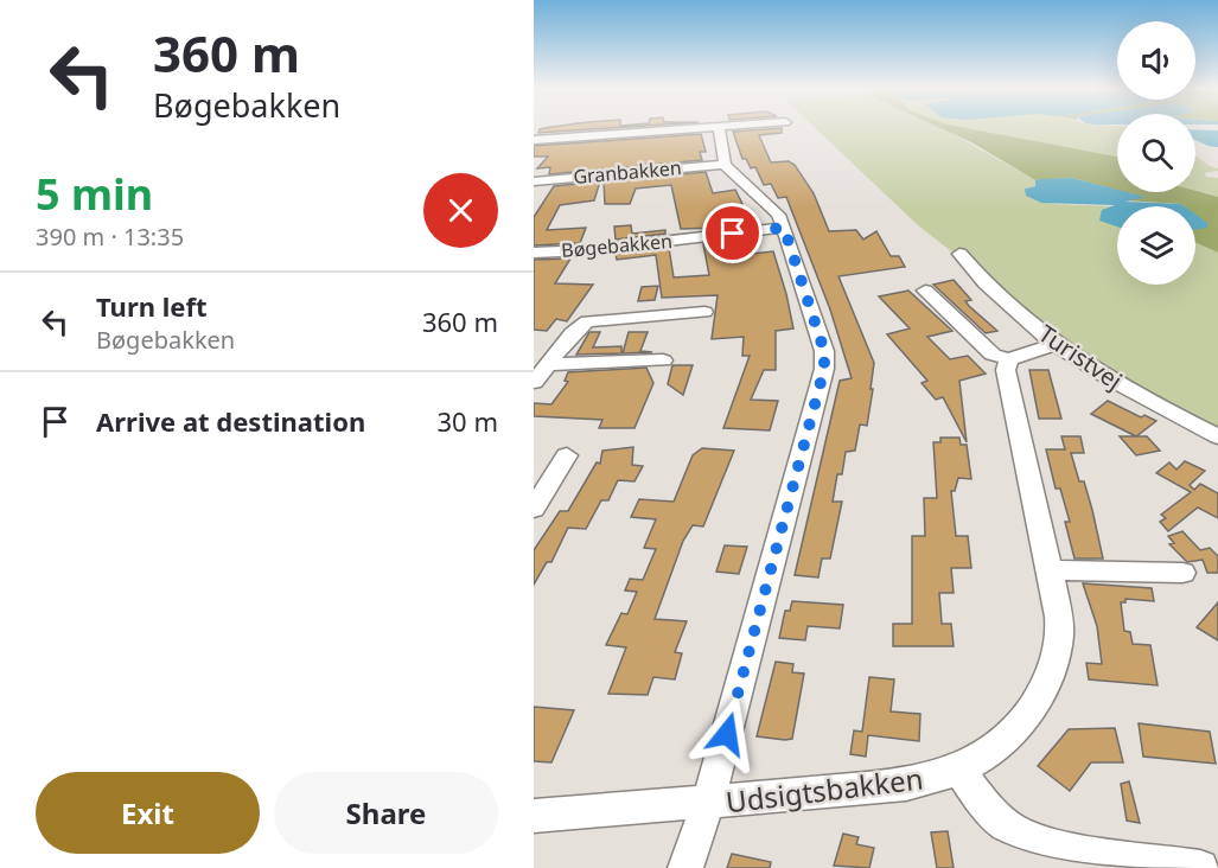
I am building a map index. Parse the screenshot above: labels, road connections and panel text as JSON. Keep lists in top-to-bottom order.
{
  "streets": {
    "street": [
      "Granbakken",
      "Bøgebakken",
      "Turistvej",
      "Udsigtsbakken"
    ]
  },
  "page": {
    "turn": ["360 m", "Bøgebakken"],
    "heading": ["5 min", "390 m · 13:35"],
    "list": [
      {
        "name": "Turn left",
        "note": "Bøgebakken",
        "value": "360 m"
      },
      {
        "name": "Arrive at destination",
        "value": "30 m"
      }
    ],
    "buttons": ["Exit", "Share"]
  }
}
